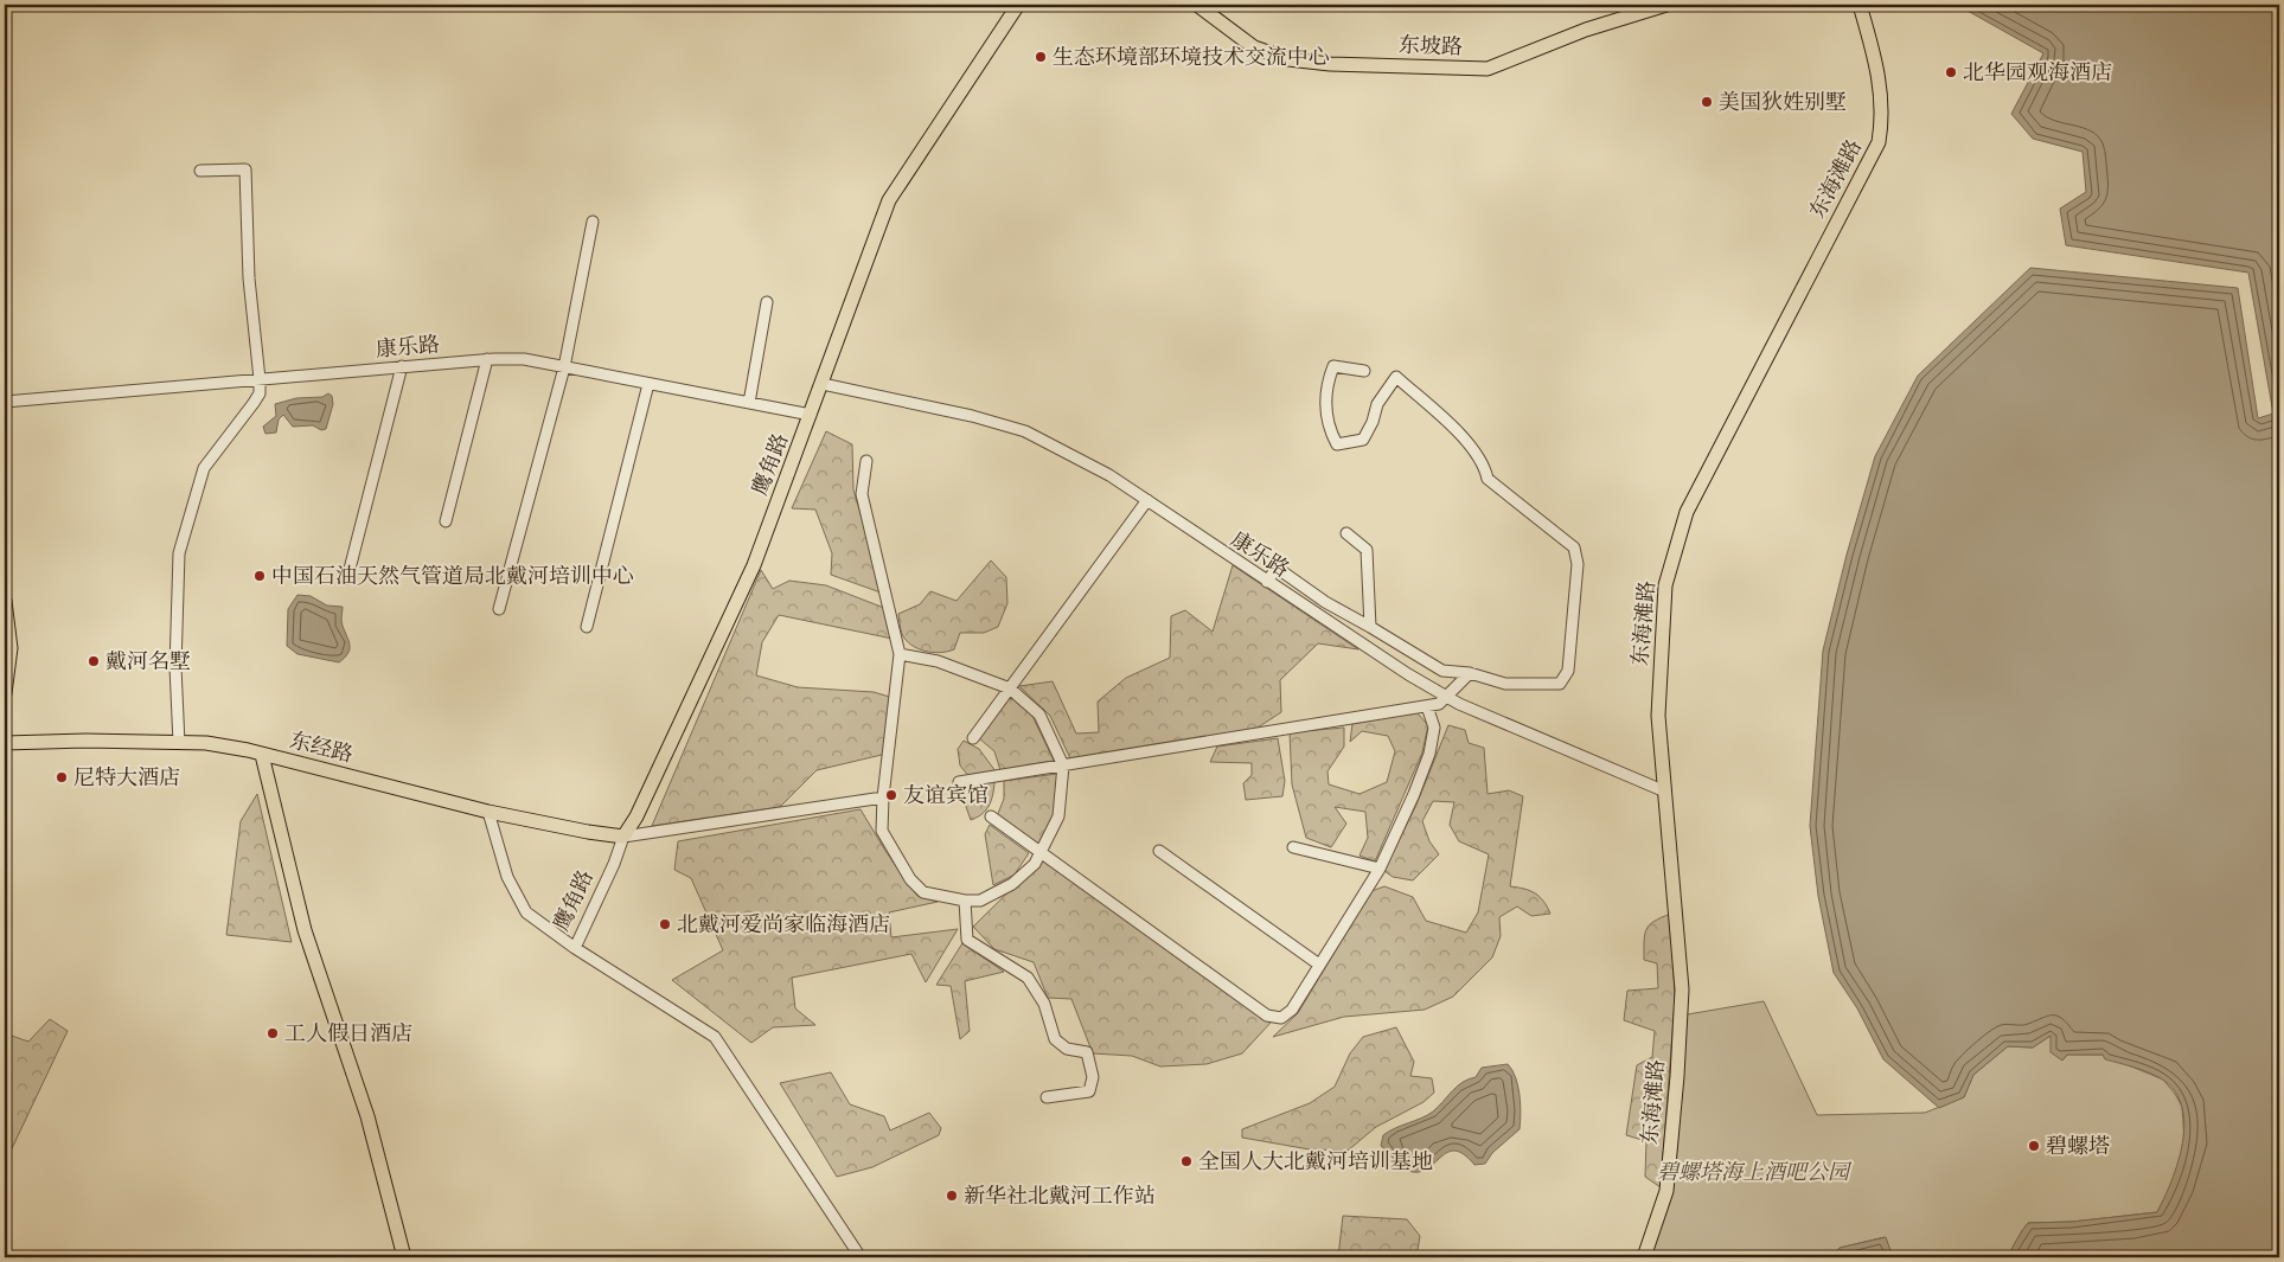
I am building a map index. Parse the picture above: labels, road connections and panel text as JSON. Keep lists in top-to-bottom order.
{
  "streets": {
    "main road": [
      "东坡路",
      "东海滩路",
      "鹰角路",
      "东经路"
    ],
    "street": ["康乐路"]
  },
  "crossings": [
    ["东海滩路", "康乐路"],
    ["康乐路", "鹰角路"],
    ["鹰角路", "东经路"]
  ],
  "parks": ["碧螺塔海上酒吧公园"],
  "places": [
    "生态环境部环境技术交流中心",
    "北华园观海酒店",
    "美国狄姓别墅",
    "中国石油天然气管道局北戴河培训中心",
    "戴河名墅",
    "尼特大酒店",
    "友谊宾馆",
    "北戴河爱尚家临海酒店",
    "工人假日酒店",
    "碧螺塔",
    "全国人大北戴河培训基地",
    "新华社北戴河工作站"
  ]
}
